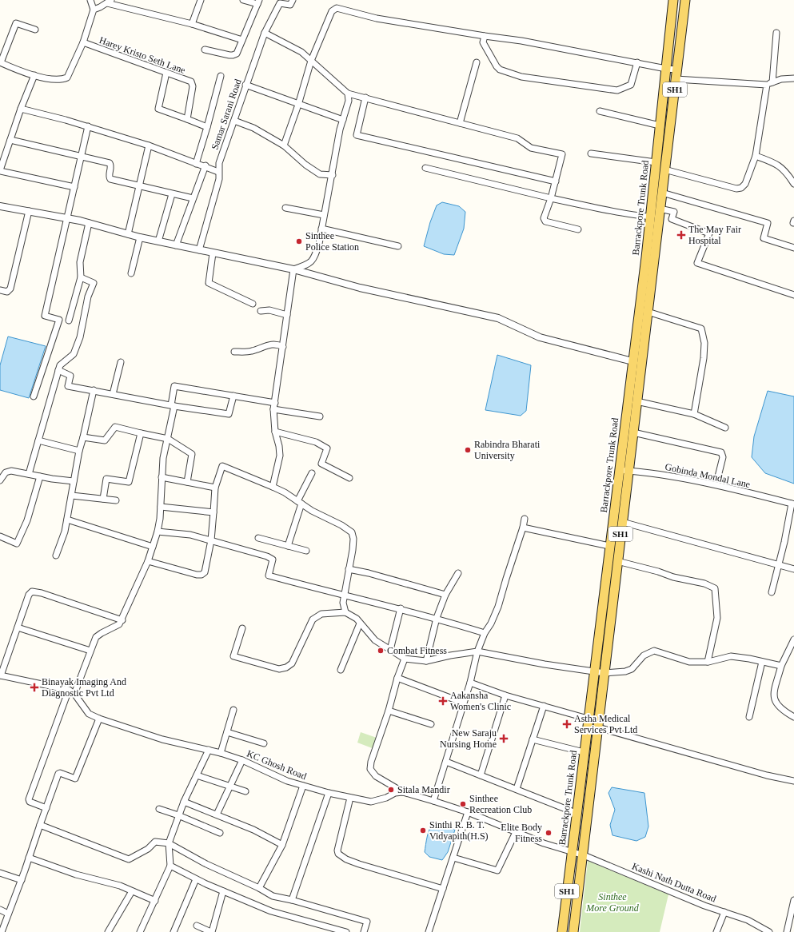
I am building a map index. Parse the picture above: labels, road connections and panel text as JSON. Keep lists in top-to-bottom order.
{
  "streets": {
    "main road": ["SH1", "Barrackpore Trunk Road"],
    "street": [
      "Harey Kristo Seth Lane",
      "Samar Sarani Road",
      "Gobinda Mondal Lane",
      "KC Ghosh Road",
      "Kashi Nath Dutta Road"
    ]
  },
  "crossings": [
    ["Barrackpore Trunk Road", "Gobinda Mondal Lane"],
    ["Barrackpore Trunk Road", "Kashi Nath Dutta Road"]
  ],
  "parks": ["Sinthee More Ground"],
  "places": {
    "health": [
      "The May Fair Hospital",
      "Binayak Imaging And Diagnostic Pvt Ltd",
      "Aakansha Women's Clinic",
      "Astha Medical Services Pvt Ltd",
      "New Saraju Nursing Home"
    ],
    "other": [
      "Sinthee Police Station",
      "Rabindra Bharati University",
      "Combat Fitness",
      "Sitala Mandir",
      "Sinthee Recreation Club",
      "Sinthi R. B. T. Vidyapith(H.S)",
      "Elite Body Fitness"
    ]
  }
}
